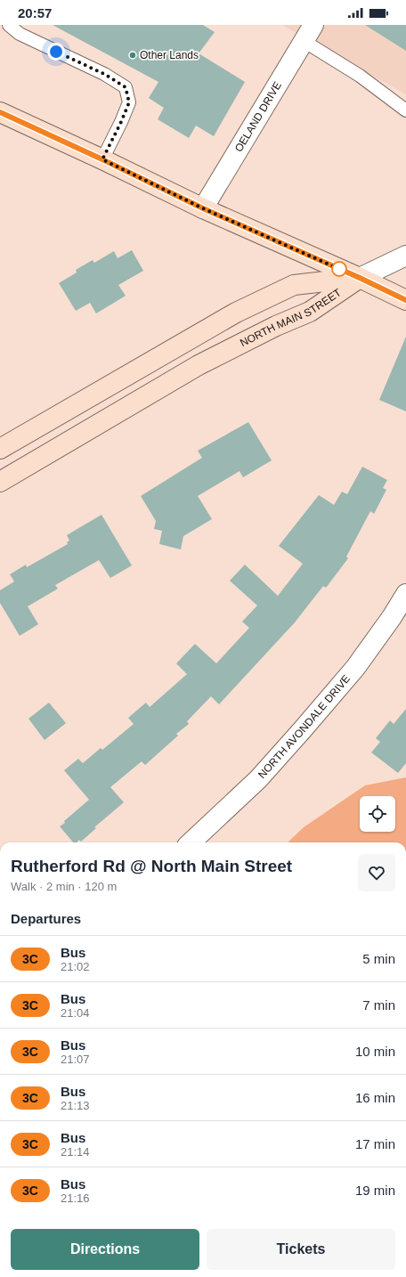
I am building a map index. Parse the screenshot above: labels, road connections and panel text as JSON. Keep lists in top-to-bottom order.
{
  "streets": {
    "street": ["OELAND DRIVE", "NORTH MAIN STREET", "NORTH AVONDALE DRIVE"]
  },
  "places": ["Other Lands"],
  "lines": ["bus line 3C"],
  "page": {
    "status": "20:57",
    "heading": [
      ["Rutherford Rd @ North Main Street", "Walk · 2 min · 120 m"],
      "Departures"
    ],
    "list": [
      {
        "mark": "3C",
        "name": "Bus",
        "note": "21:02",
        "value": "5 min"
      },
      {
        "mark": "3C",
        "name": "Bus",
        "note": "21:04",
        "value": "7 min"
      },
      {
        "mark": "3C",
        "name": "Bus",
        "note": "21:07",
        "value": "10 min"
      },
      {
        "mark": "3C",
        "name": "Bus",
        "note": "21:13",
        "value": "16 min"
      },
      {
        "mark": "3C",
        "name": "Bus",
        "note": "21:14",
        "value": "17 min"
      },
      {
        "mark": "3C",
        "name": "Bus",
        "note": "21:16",
        "value": "19 min"
      }
    ],
    "buttons": ["Directions", "Tickets"]
  }
}
